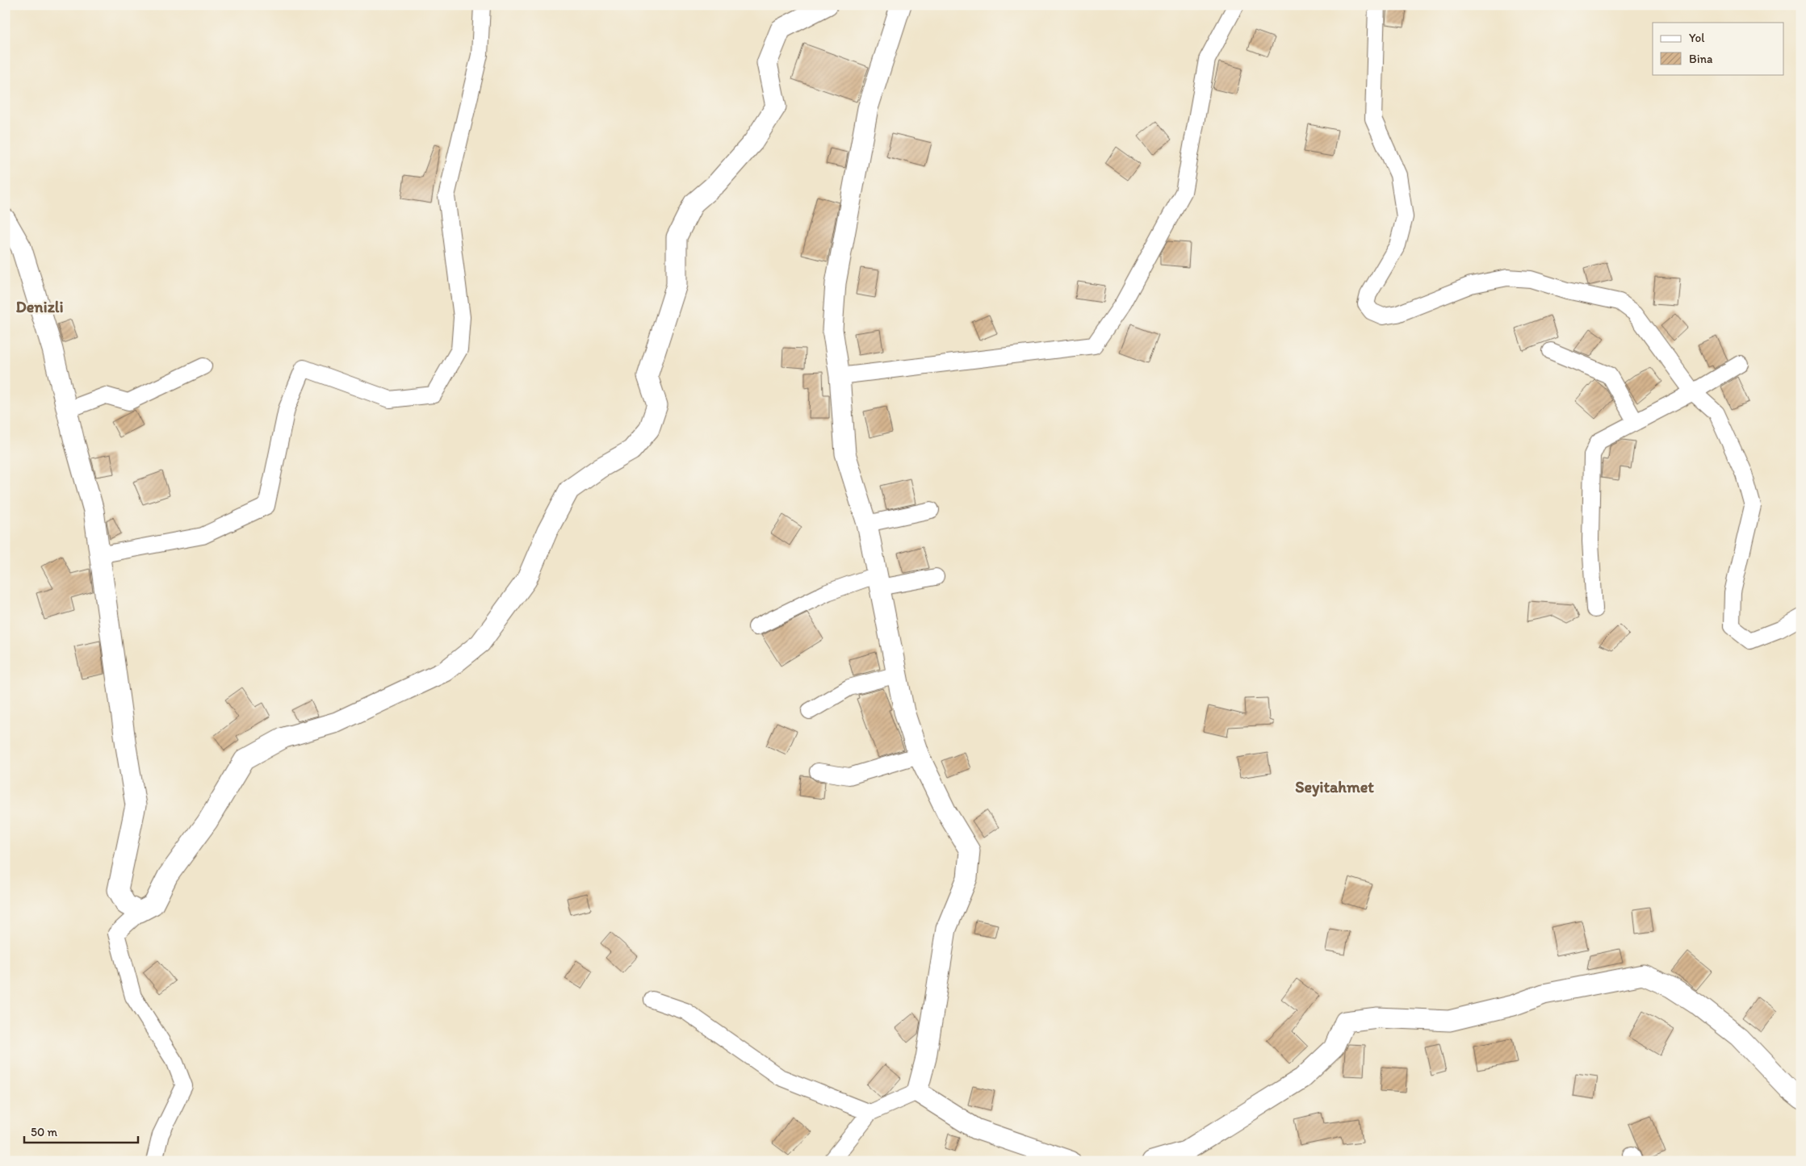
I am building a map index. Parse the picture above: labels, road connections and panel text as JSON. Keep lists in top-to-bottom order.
{
  "districts": ["Denizli", "Seyitahmet"],
  "legend": ["Yol", "Bina"],
  "scale_bar": "50 m"
}
